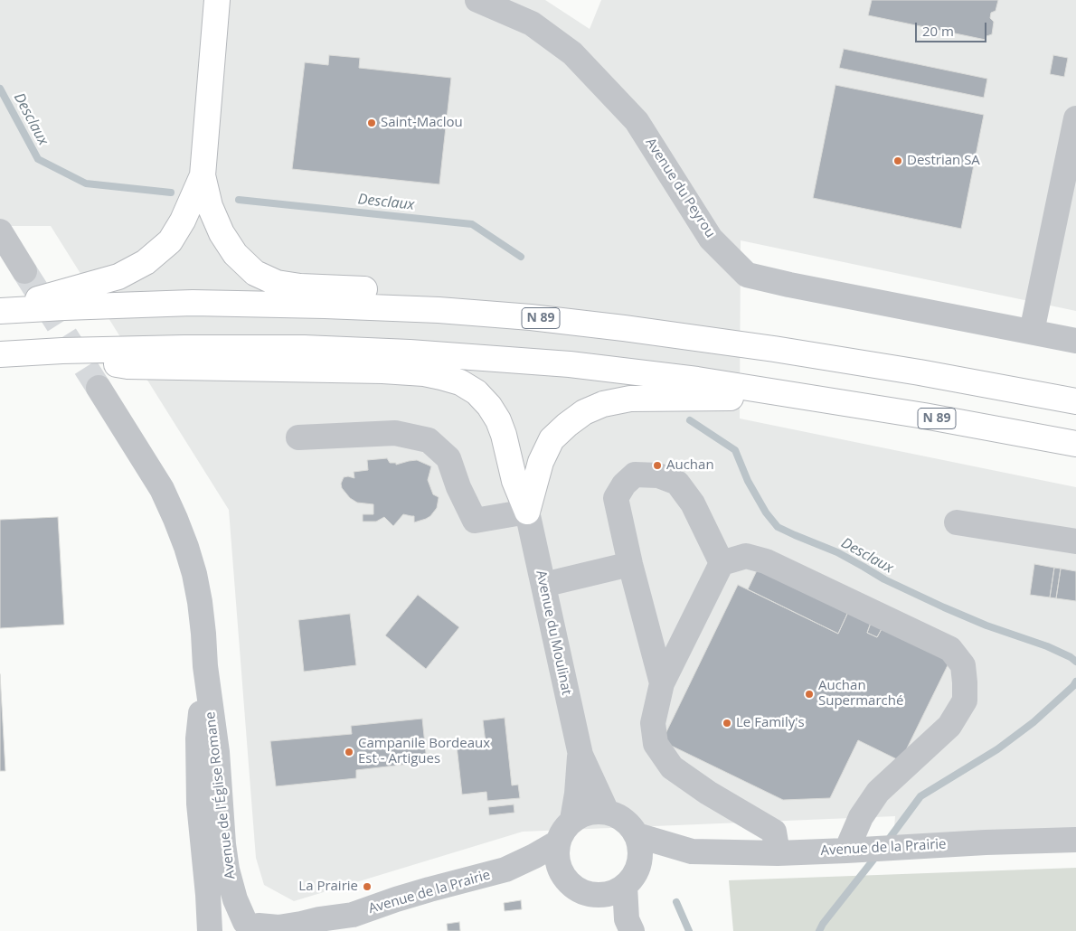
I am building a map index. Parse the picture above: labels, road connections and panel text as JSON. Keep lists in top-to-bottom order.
{
  "streets": {
    "highway": ["N 89"],
    "street": [
      "Avenue du Peyrou",
      "Avenue du Moulinat",
      "Avenue de l'Église Romane",
      "Avenue de la Prairie"
    ]
  },
  "crossings": [
    ["Avenue du Moulinat", "Avenue de la Prairie"],
    ["Avenue de l'Église Romane", "Avenue de la Prairie"]
  ],
  "water": ["Desclaux"],
  "places": [
    "Saint-Maclou",
    "Destrian SA",
    "Auchan",
    "Auchan Supermarché",
    "Le Family's",
    "Campanile Bordeaux Est - Artigues",
    "La Prairie"
  ],
  "scale_bar": "20 m"
}
